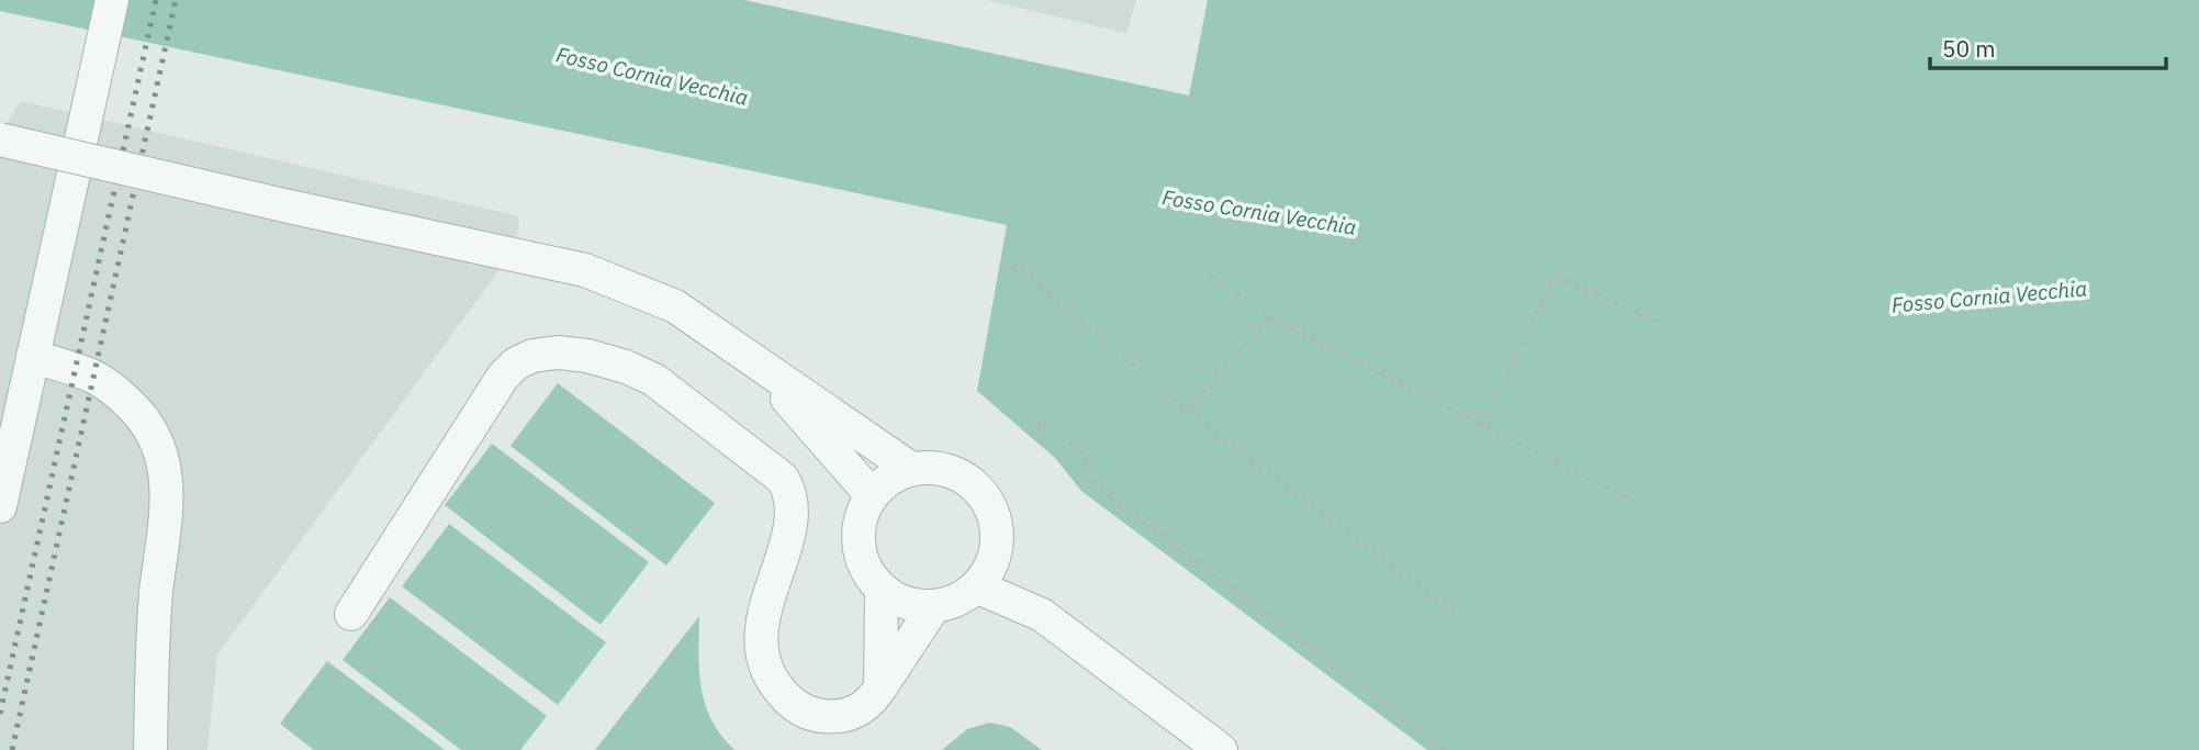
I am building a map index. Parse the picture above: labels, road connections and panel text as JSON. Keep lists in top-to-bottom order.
{
  "water": ["Fosso Cornia Vecchia"],
  "scale_bar": "50 m"
}
